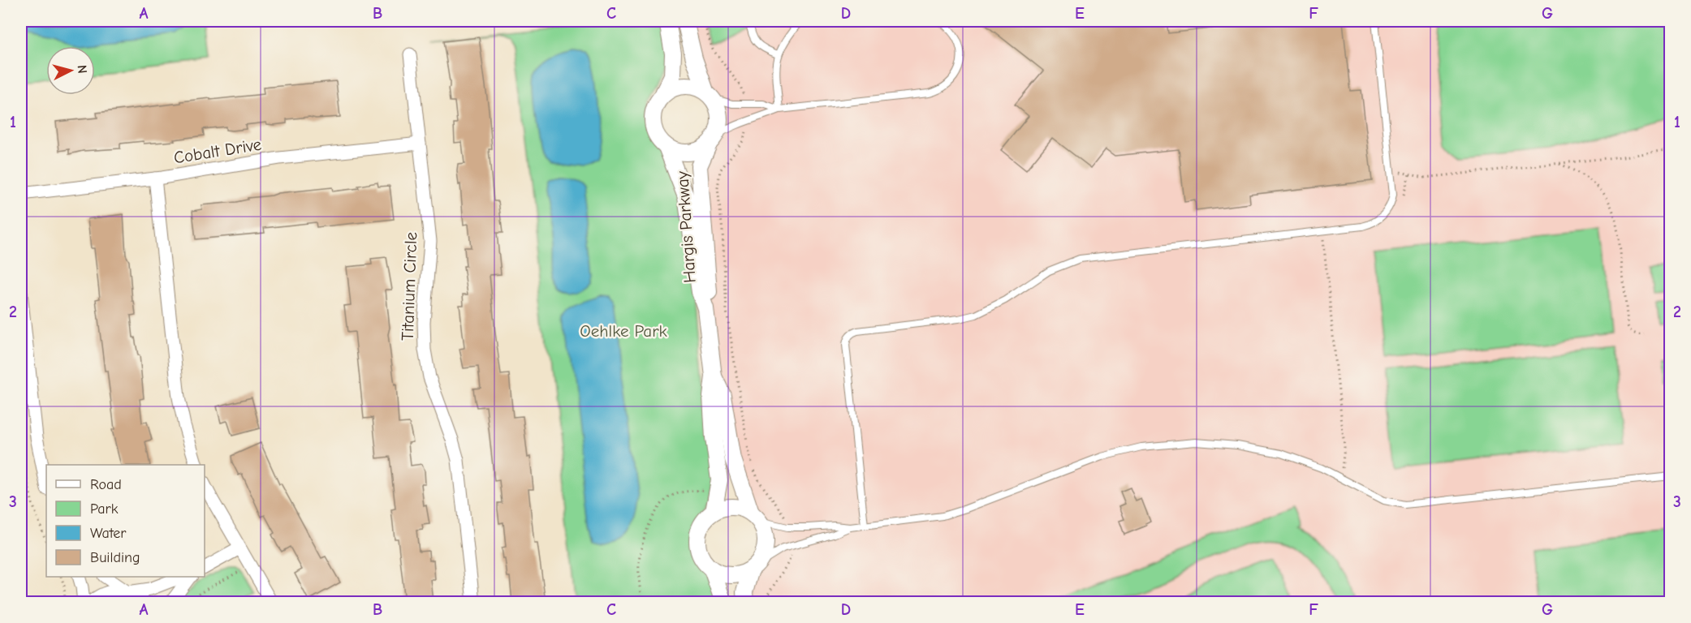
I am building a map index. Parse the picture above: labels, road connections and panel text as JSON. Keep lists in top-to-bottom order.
{
  "streets": {
    "street": ["Cobalt Drive", "Hargis Parkway", "Titanium Circle"]
  },
  "crossings": [
    ["Cobalt Drive", "Titanium Circle"]
  ],
  "parks": ["Oehlke Park"],
  "legend": [
    "Road",
    "Park",
    "Water",
    "Building"
  ],
  "north": "right",
  "grid": {
    "columns": [
      "A",
      "B",
      "C",
      "D",
      "E",
      "F",
      "G"
    ],
    "rows": ["1", "2", "3"]
  }
}
